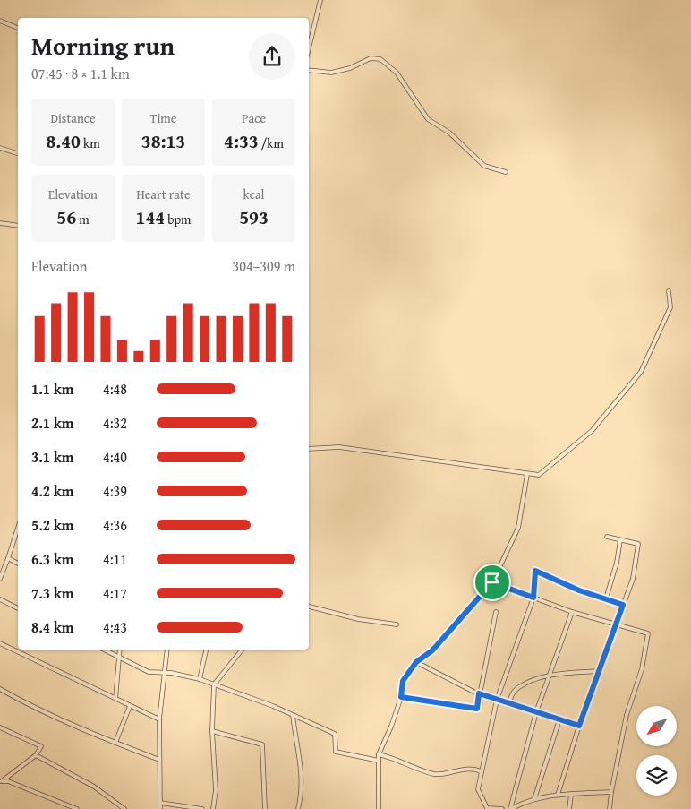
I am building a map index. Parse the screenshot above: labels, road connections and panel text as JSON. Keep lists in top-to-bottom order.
{
  "north": "bottom left",
  "page": {
    "heading": ["Morning run", "07:45 · 8 × 1.1 km"],
    "stats": [
      ["Distance", "8.40 km"],
      ["Time", "38:13"],
      ["Pace", "4:33 /km"],
      ["Elevation", "56 m"],
      ["Heart rate", "144 bpm"],
      ["kcal", "593"]
    ],
    "chart": ["Elevation", "304–309 m"],
    "list": [
      {
        "name": "1.1 km",
        "note": "4:48"
      },
      {
        "name": "2.1 km",
        "note": "4:32"
      },
      {
        "name": "3.1 km",
        "note": "4:40"
      },
      {
        "name": "4.2 km",
        "note": "4:39"
      },
      {
        "name": "5.2 km",
        "note": "4:36"
      },
      {
        "name": "6.3 km",
        "note": "4:11"
      },
      {
        "name": "7.3 km",
        "note": "4:17"
      },
      {
        "name": "8.4 km",
        "note": "4:43"
      }
    ]
  }
}
